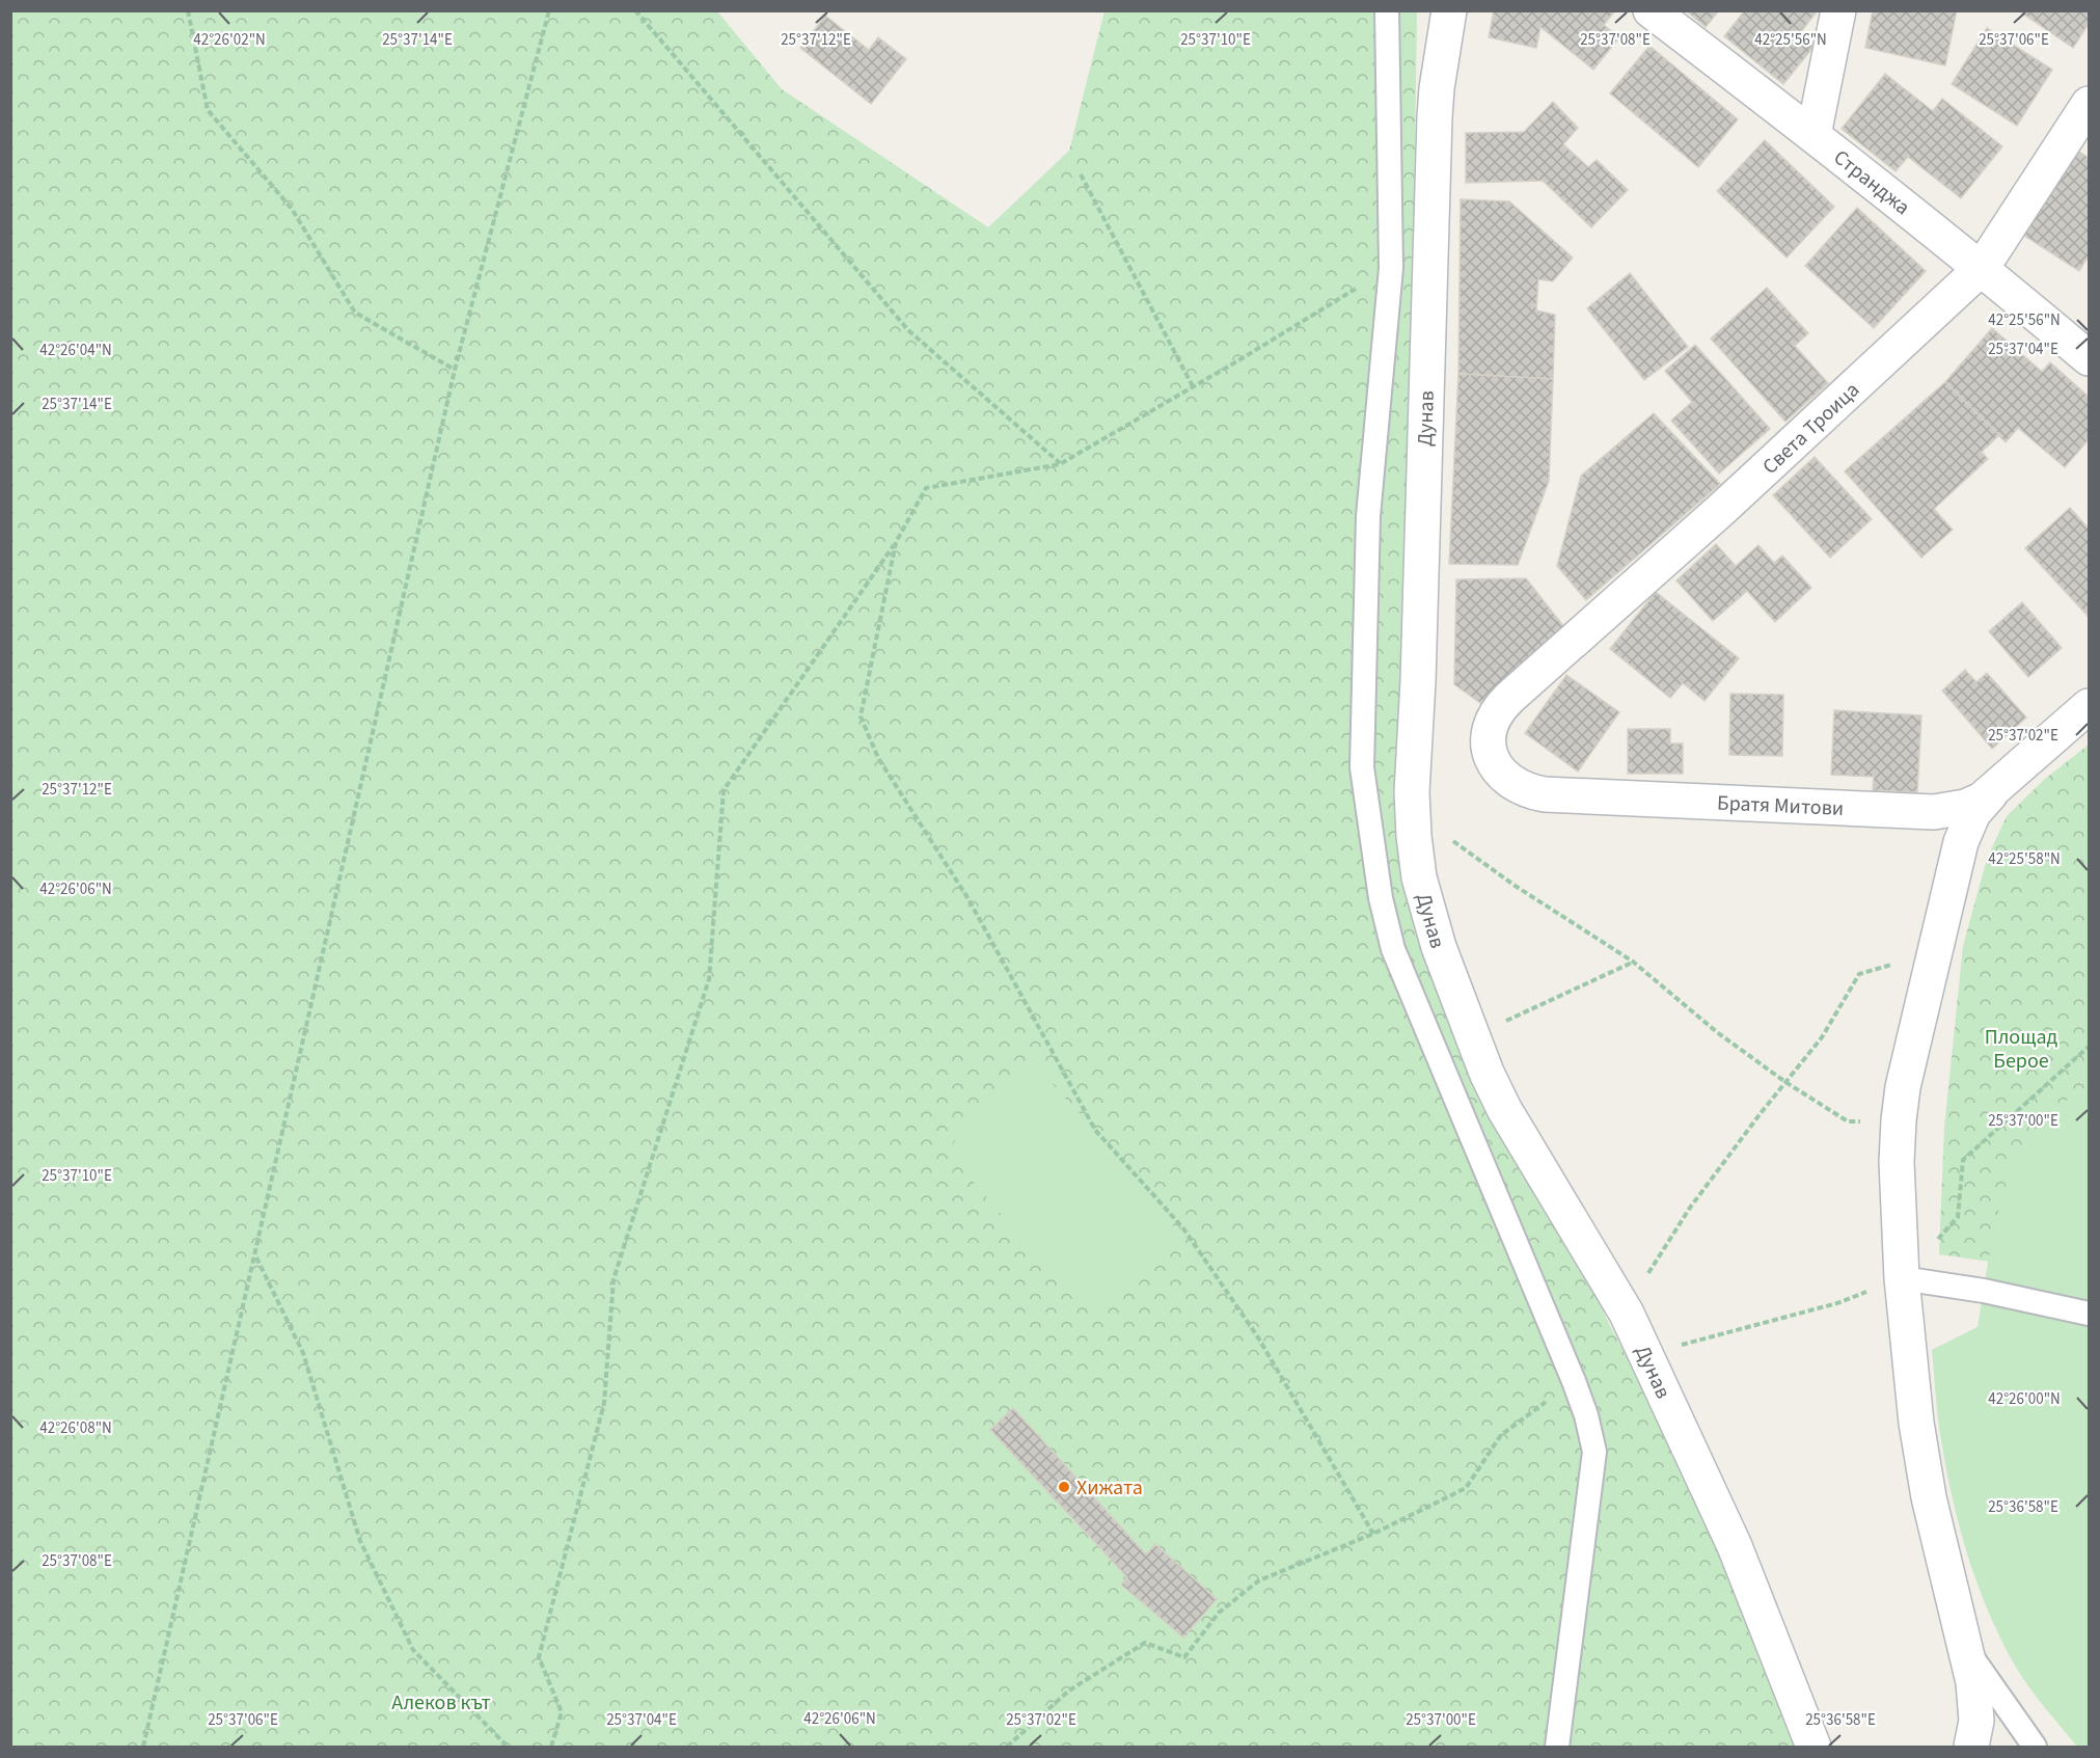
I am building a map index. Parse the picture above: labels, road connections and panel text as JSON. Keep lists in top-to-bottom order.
{
  "streets": {
    "street": [
      "Странджа",
      "Дунав",
      "Света Троица",
      "Братя Митови"
    ]
  },
  "crossings": [
    ["Странджа", "Света Троица"],
    ["Света Троица", "Братя Митови"]
  ],
  "parks": ["Площад Берое", "Алеков кът"],
  "places": ["Хижата"],
  "coordinates": [
    "25°37'14\"E",
    "25°37'12\"E",
    "25°37'10\"E",
    "25°37'08\"E",
    "25°37'06\"E",
    "42°26'02\"N",
    "42°25'56\"N",
    "25°37'04\"E",
    "42°26'04\"N",
    "25°37'02\"E",
    "42°25'58\"N",
    "42°26'06\"N",
    "25°37'00\"E",
    "42°26'00\"N",
    "42°26'08\"N",
    "25°36'58\"E"
  ]
}
